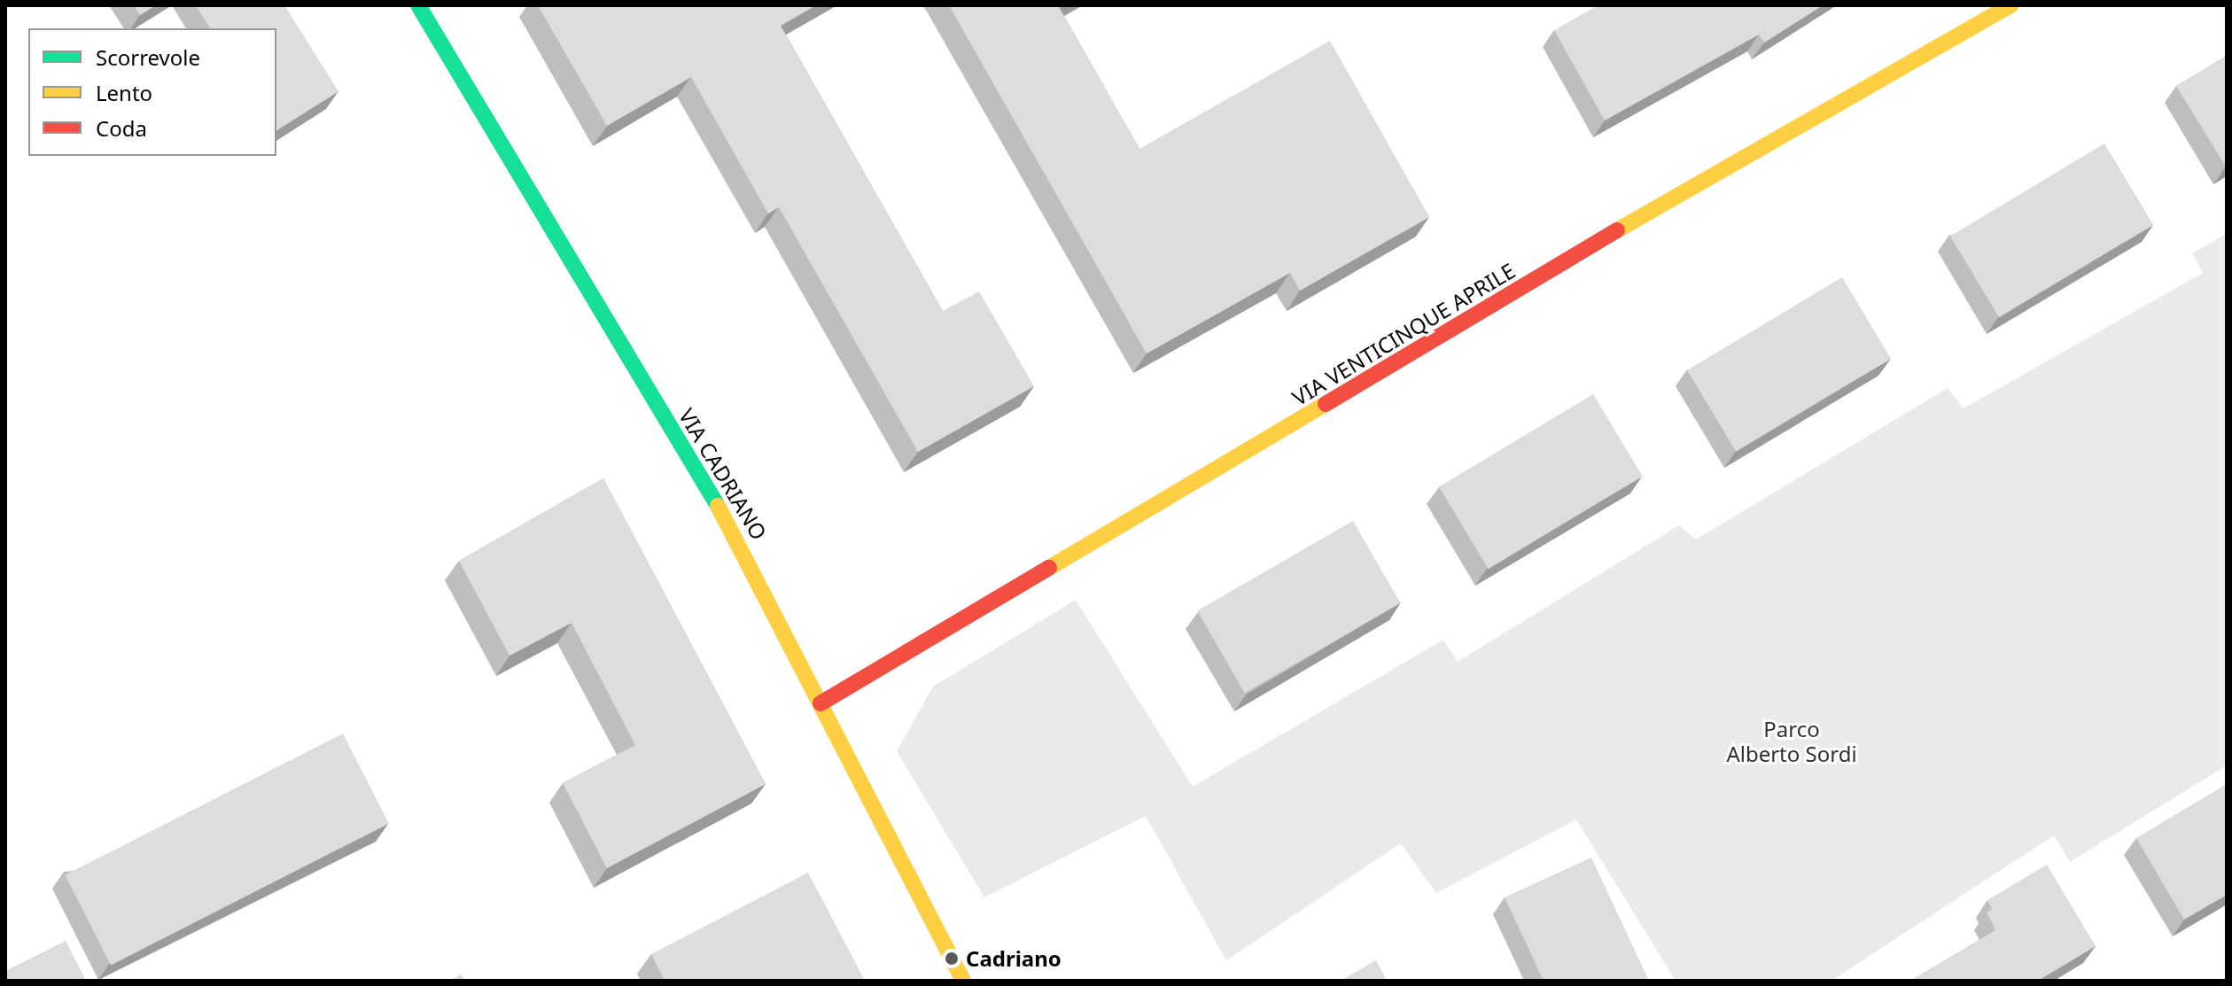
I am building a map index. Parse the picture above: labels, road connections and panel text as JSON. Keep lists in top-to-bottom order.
{
  "streets": {
    "street": ["VIA VENTICINQUE APRILE", "VIA CADRIANO"]
  },
  "crossings": [
    ["VIA VENTICINQUE APRILE", "VIA CADRIANO"]
  ],
  "parks": ["Parco Alberto Sordi"],
  "places": ["Cadriano"],
  "legend": ["Scorrevole", "Lento", "Coda"]
}
